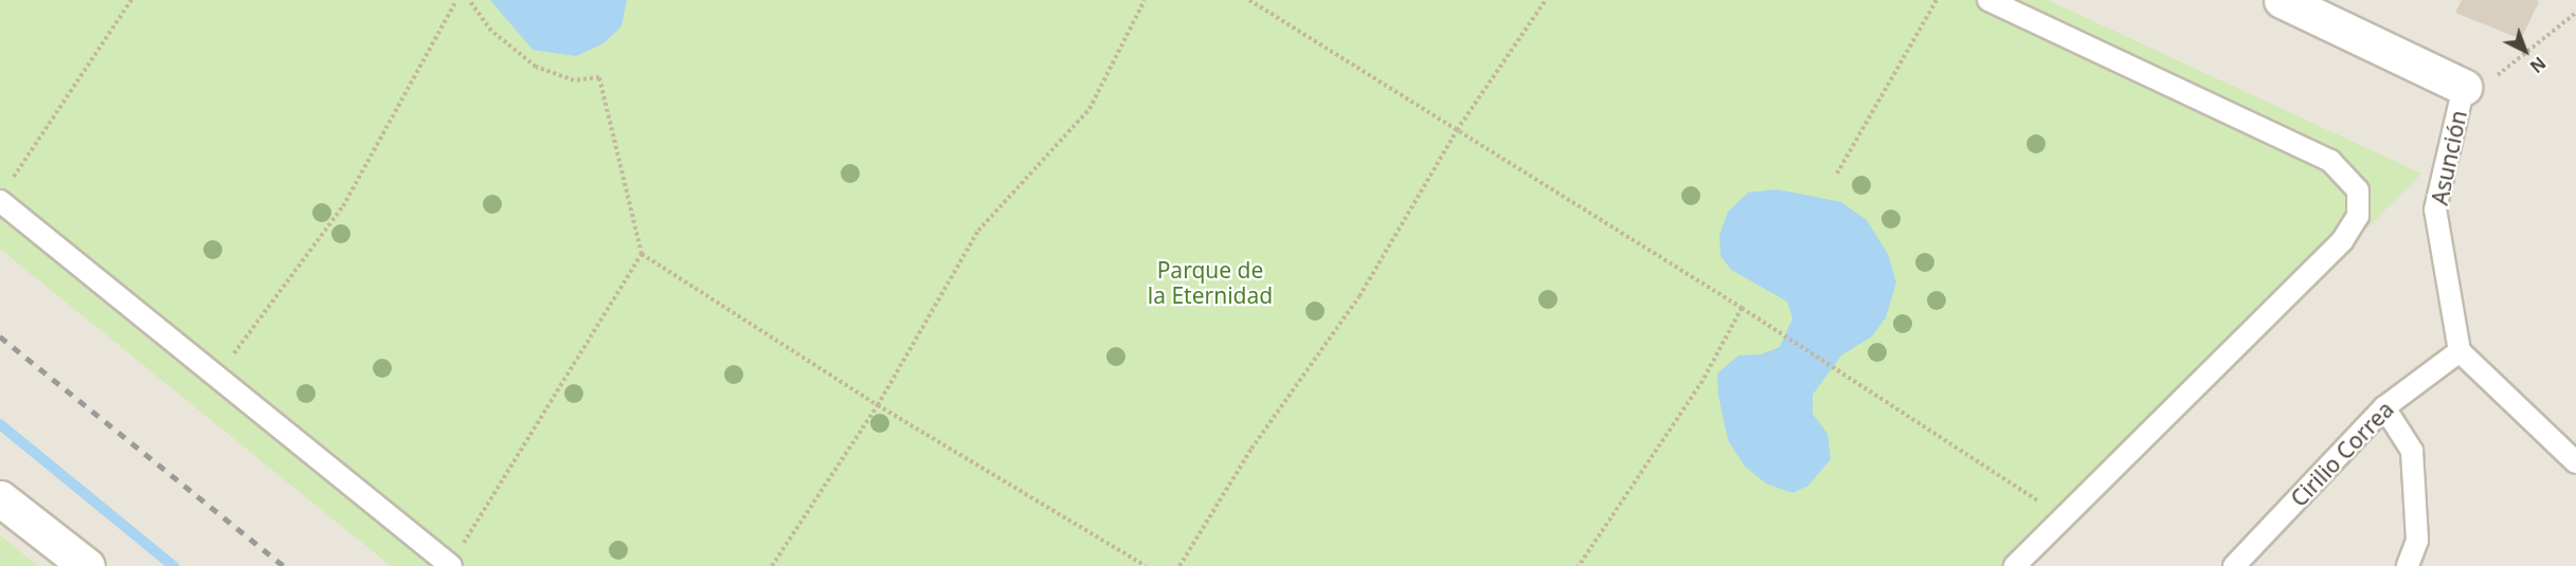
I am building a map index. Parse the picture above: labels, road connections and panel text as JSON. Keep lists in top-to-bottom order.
{
  "streets": {
    "street": ["Asunción"],
    "lane": ["Cirilio Correa"]
  },
  "crossings": [
    ["Asunción", "Cirilio Correa"]
  ],
  "parks": ["Parque de la Eternidad"],
  "north": "bottom right"
}
